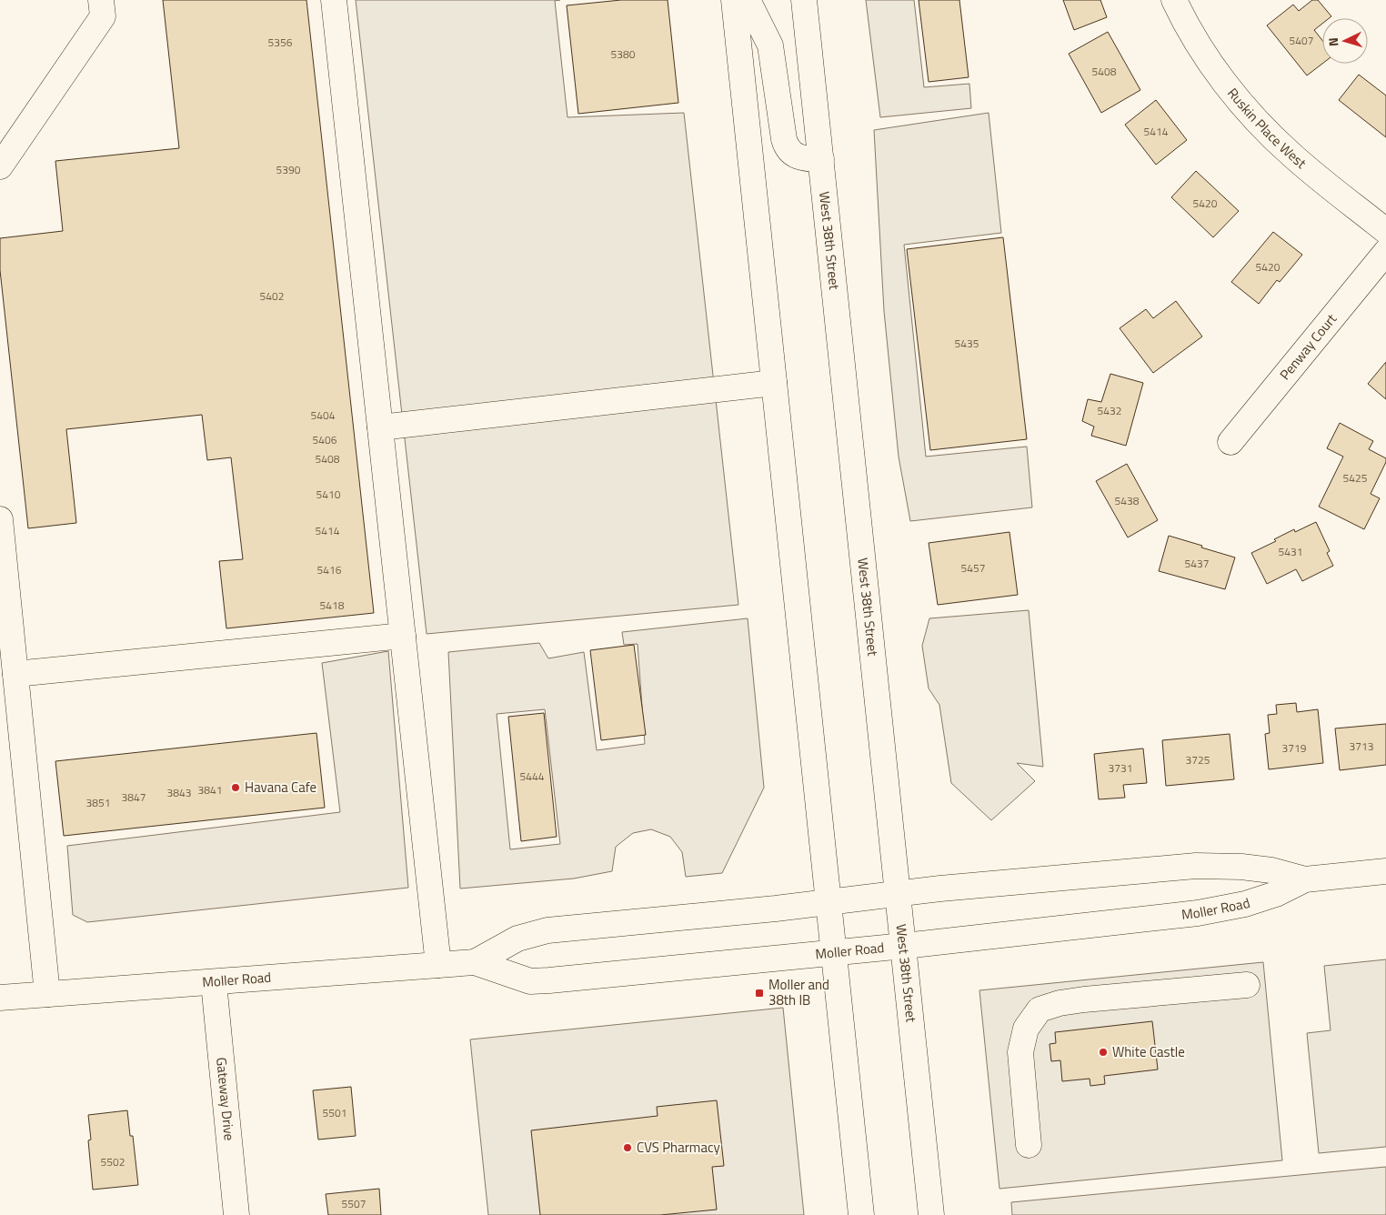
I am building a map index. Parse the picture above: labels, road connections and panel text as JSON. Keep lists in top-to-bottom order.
{
  "streets": {
    "main road": [
      "Ruskin Place West",
      "West 38th Street",
      "Penway Court",
      "Moller Road",
      "Gateway Drive"
    ]
  },
  "crossings": [
    ["West 38th Street", "Moller Road"],
    ["Moller Road", "Gateway Drive"]
  ],
  "places": {
    "other": ["Havana Cafe", "White Castle", "CVS Pharmacy"],
    "transit": ["Moller and 38th IB"]
  },
  "house_numbers": [
    "5407",
    "5356",
    "5380",
    "5408",
    "5414",
    "5390",
    "5420",
    "5420",
    "5402",
    "5435",
    "5432",
    "5404",
    "5406",
    "5408",
    "5425",
    "5410",
    "5438",
    "5414",
    "5431",
    "5437",
    "5457",
    "5416",
    "5418",
    "3713",
    "3719",
    "3725",
    "3731",
    "5444",
    "3841",
    "3843",
    "3847",
    "3851",
    "5501",
    "5502",
    "5507"
  ],
  "north": "left"
}
